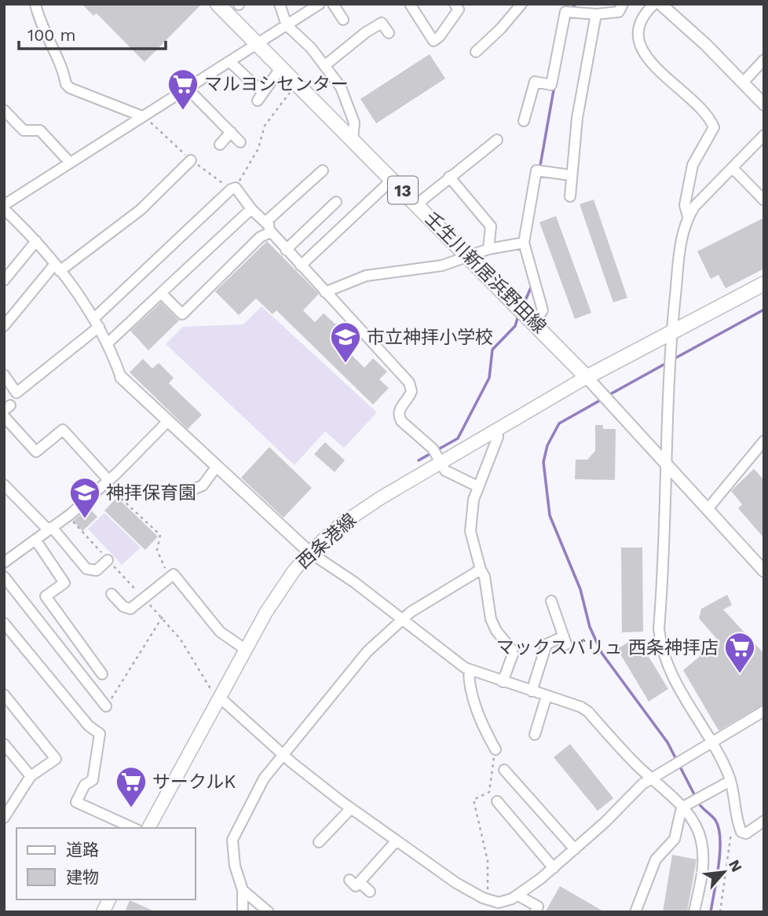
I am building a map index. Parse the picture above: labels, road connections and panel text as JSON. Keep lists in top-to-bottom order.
{
  "streets": {
    "main road": ["13", "壬生川新居浜野田線", "西条港線"]
  },
  "crossings": [
    ["壬生川新居浜野田線", "西条港線"]
  ],
  "places": {
    "supermarket": ["マルヨシセンター", "マックスバリュ 西条神拝店", "サークルK"],
    "school or university": ["市立神拝小学校", "神拝保育園"]
  },
  "legend": ["道路", "建物"],
  "scale_bar": "100 m",
  "north": "top right"
}
